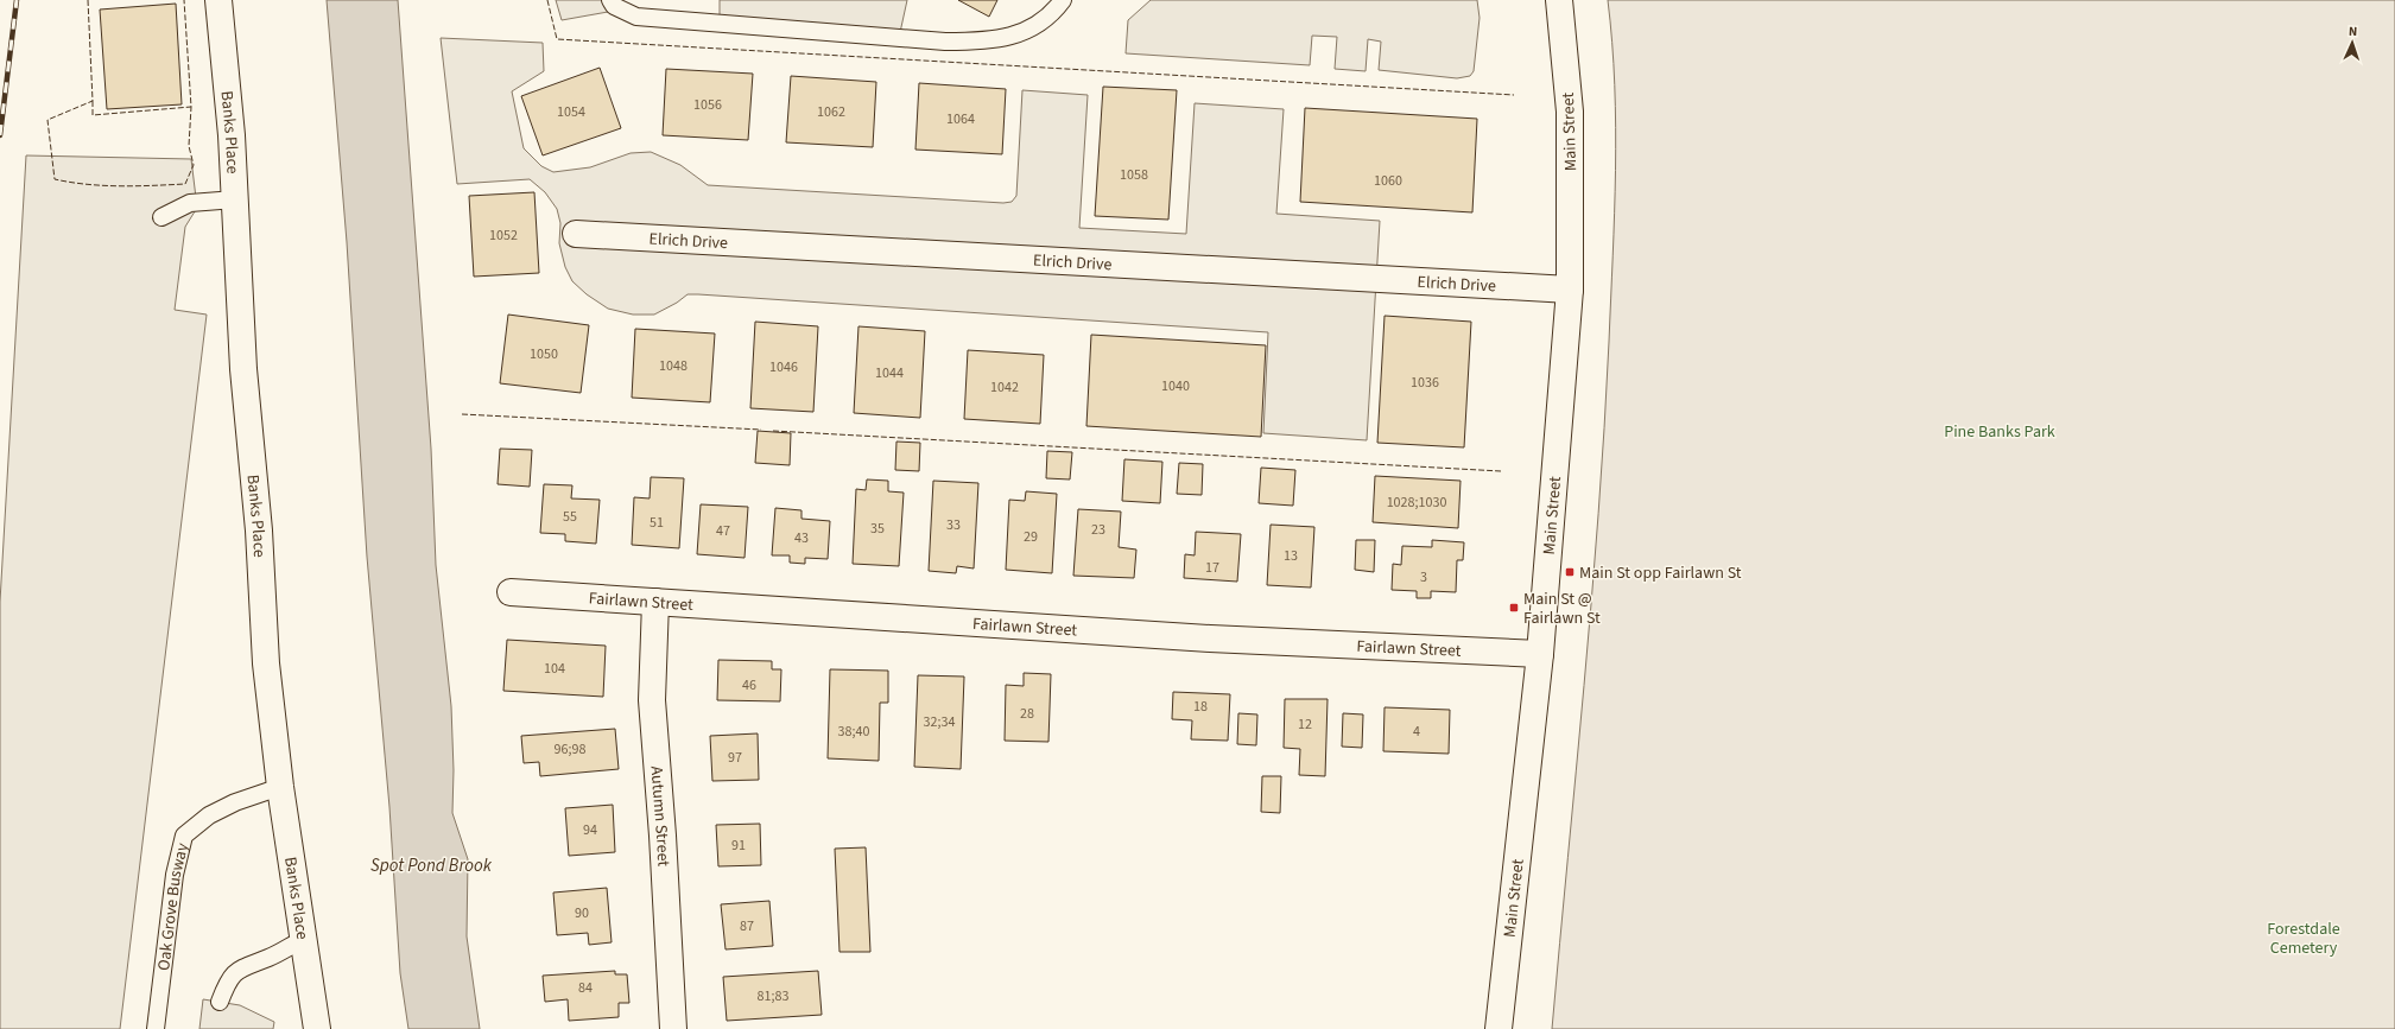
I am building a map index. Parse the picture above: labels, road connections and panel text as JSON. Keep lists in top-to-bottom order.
{
  "streets": {
    "street": [
      "Banks Place",
      "Main Street",
      "Elrich Drive",
      "Fairlawn Street",
      "Autumn Street"
    ],
    "lane": ["Oak Grove Busway"]
  },
  "crossings": [
    ["Banks Place", "Oak Grove Busway"],
    ["Main Street", "Elrich Drive"],
    ["Main Street", "Fairlawn Street"],
    ["Fairlawn Street", "Autumn Street"]
  ],
  "water": ["Spot Pond Brook"],
  "parks": ["Pine Banks Park", "Forestdale Cemetery"],
  "places": {
    "transit": ["Main St opp Fairlawn St", "Main St @ Fairlawn St"]
  },
  "house_numbers": [
    "1056",
    "1054",
    "1062",
    "1064",
    "1058",
    "1060",
    "1052",
    "1050",
    "1048",
    "1046",
    "1044",
    "1036",
    "1040",
    "1042",
    "1028;1030",
    "55",
    "51",
    "33",
    "35",
    "23",
    "47",
    "29",
    "43",
    "13",
    "17",
    "3",
    "104",
    "46",
    "18",
    "28",
    "32;34",
    "12",
    "38;40",
    "4",
    "96;98",
    "97",
    "94",
    "91",
    "90",
    "87",
    "84",
    "81;83"
  ],
  "north": "top"
}
